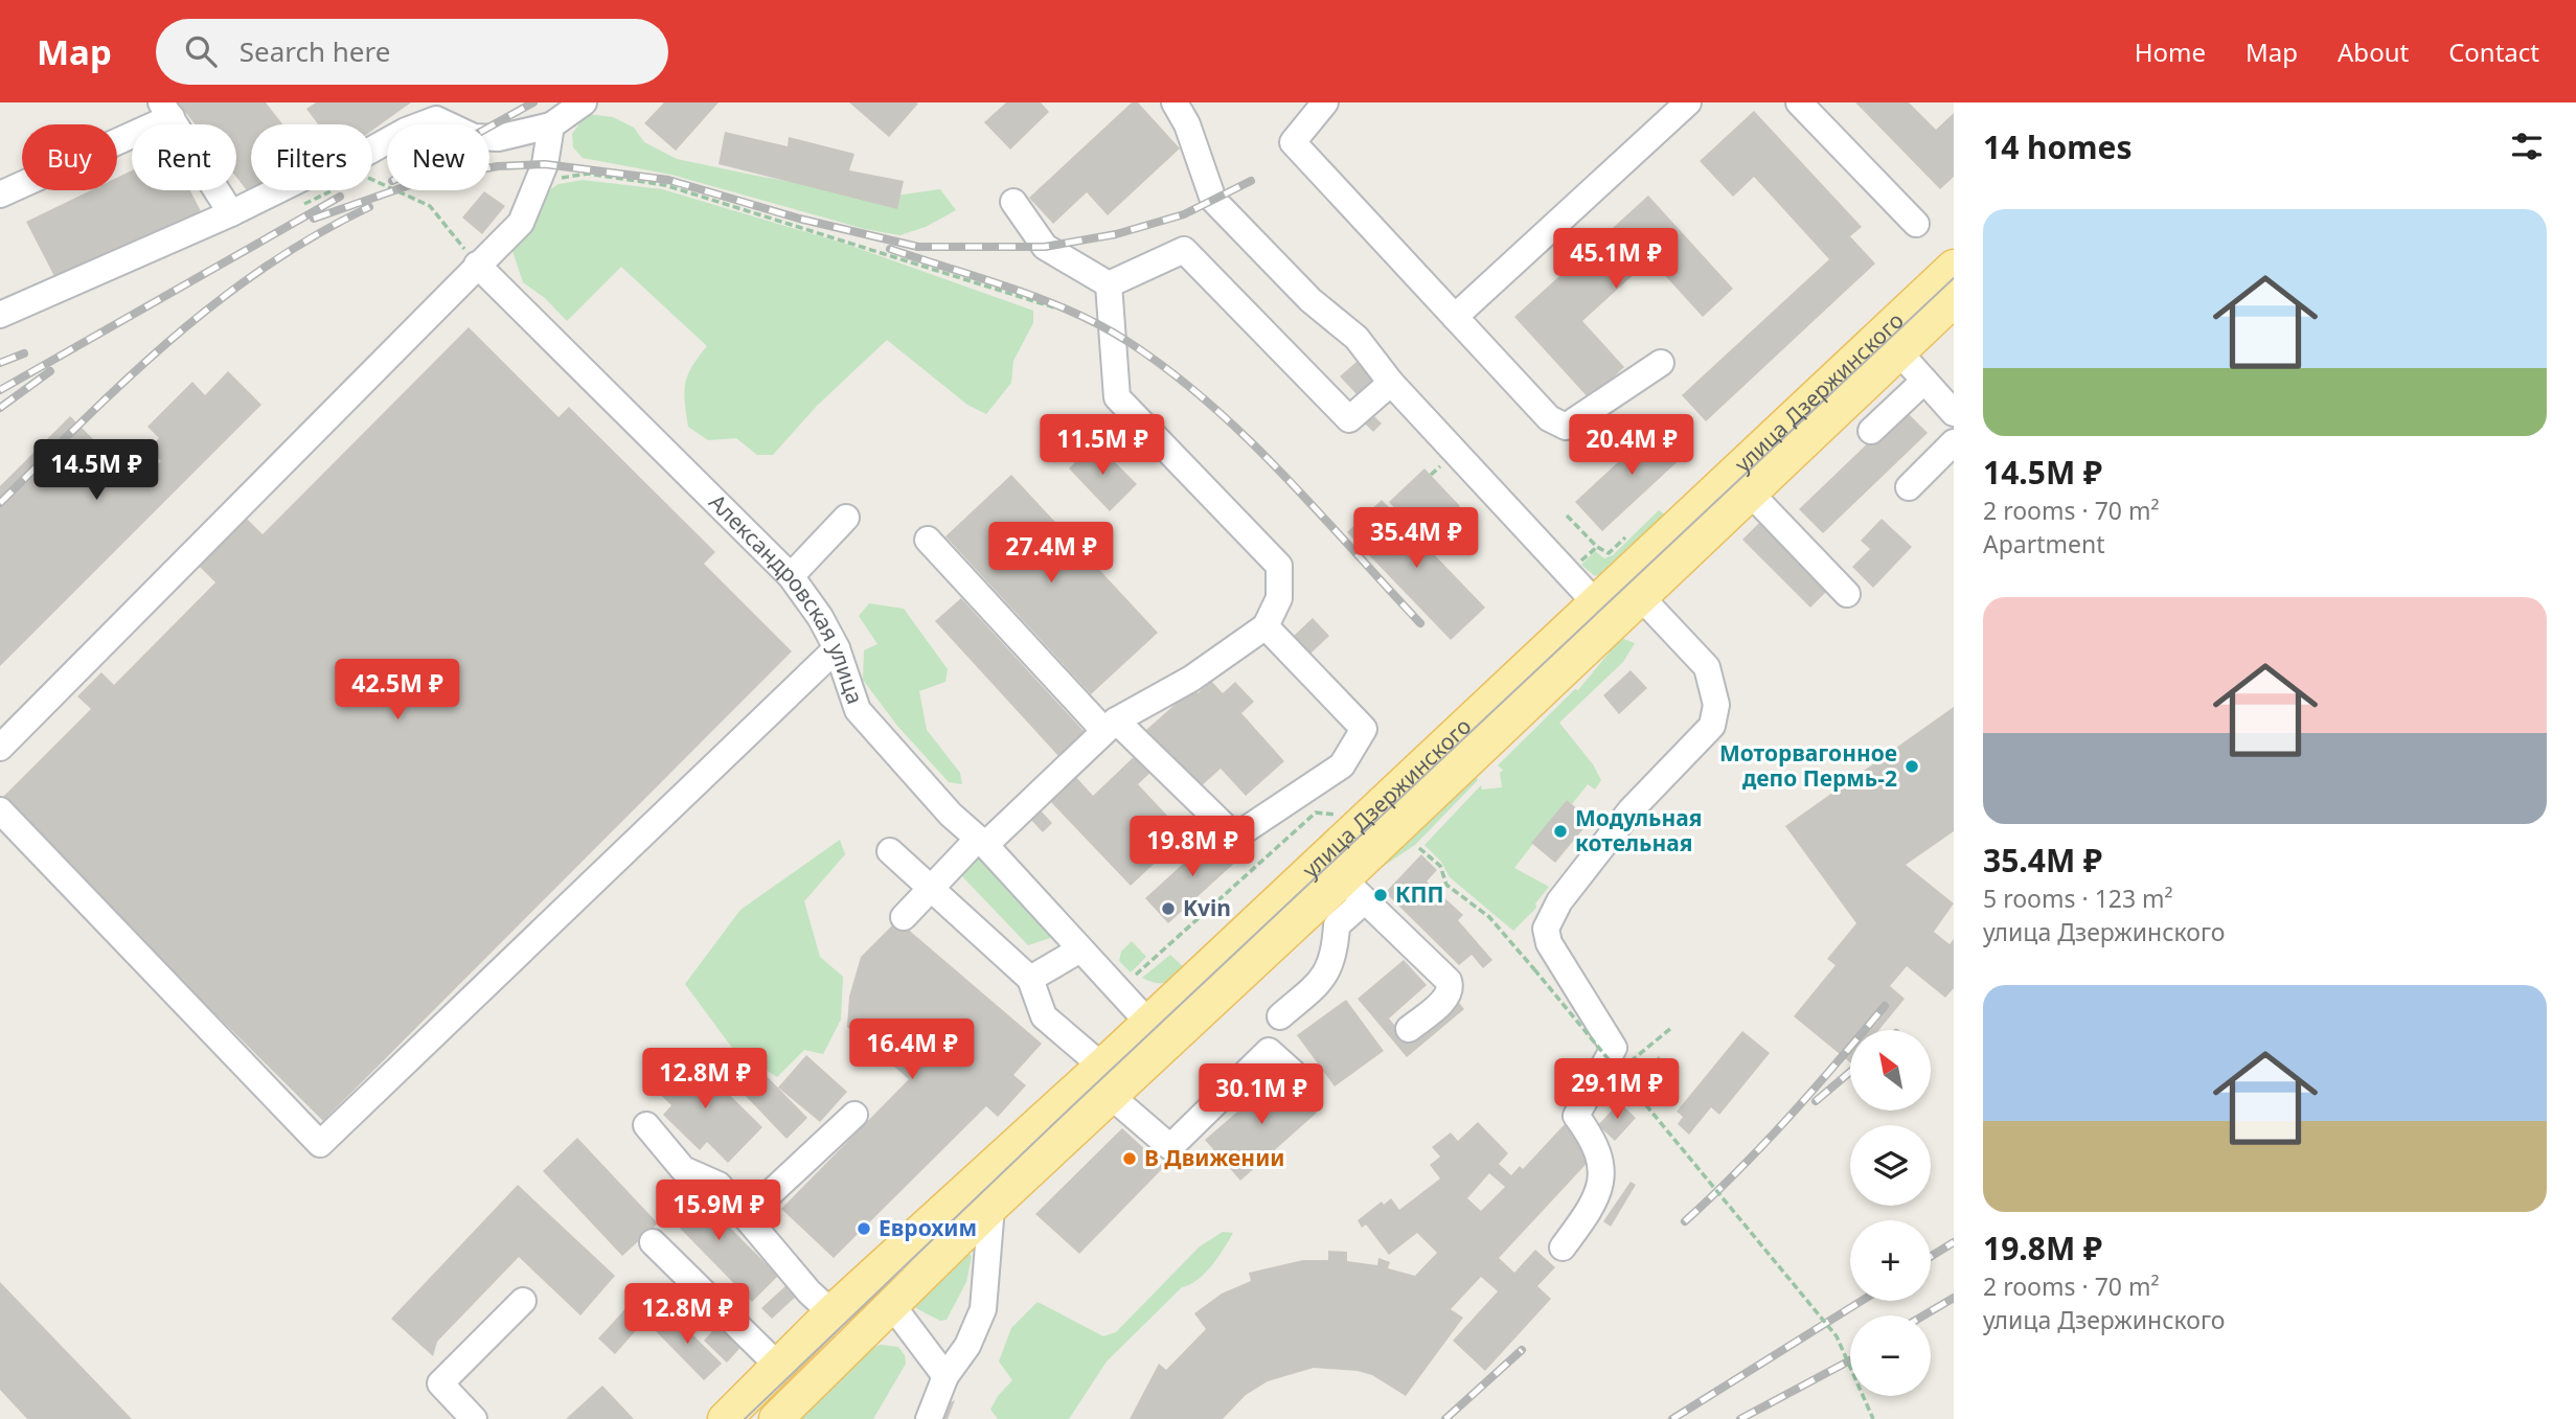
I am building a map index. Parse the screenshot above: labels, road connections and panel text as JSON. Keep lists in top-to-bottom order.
{
  "streets": {
    "main road": ["улица Дзержинского"],
    "street": ["Александровская улица"]
  },
  "crossings": [
    ["улица Дзержинского", "Александровская улица"]
  ],
  "places": [
    "Моторвагонное депо Пермь-2",
    "Модульная котельная",
    "КПП",
    "Kvin",
    "В Движении",
    "Еврохим"
  ],
  "north": "top left",
  "page": {
    "header": "Map",
    "search": "Search here",
    "nav": [
      "Home",
      "Map",
      "About",
      "Contact"
    ],
    "heading": "14 homes",
    "chip": [
      "Buy",
      "Rent",
      "Filters",
      "New"
    ],
    "list": [
      {
        "name": "14.5M ₽",
        "note": "2 rooms · 70 m² · Apartment"
      },
      {
        "name": "35.4M ₽",
        "note": "5 rooms · 123 m² · улица Дзержинского"
      },
      {
        "name": "19.8M ₽",
        "note": "2 rooms · 70 m² · улица Дзержинского"
      }
    ],
    "price": [
      "45.1M ₽",
      "11.5M ₽",
      "20.4M ₽",
      "14.5M ₽",
      "35.4M ₽",
      "27.4M ₽",
      "42.5M ₽",
      "19.8M ₽",
      "16.4M ₽",
      "12.8M ₽",
      "29.1M ₽",
      "30.1M ₽",
      "15.9M ₽",
      "12.8M ₽"
    ],
    "map_buttons": ["+", "−"]
  }
}
